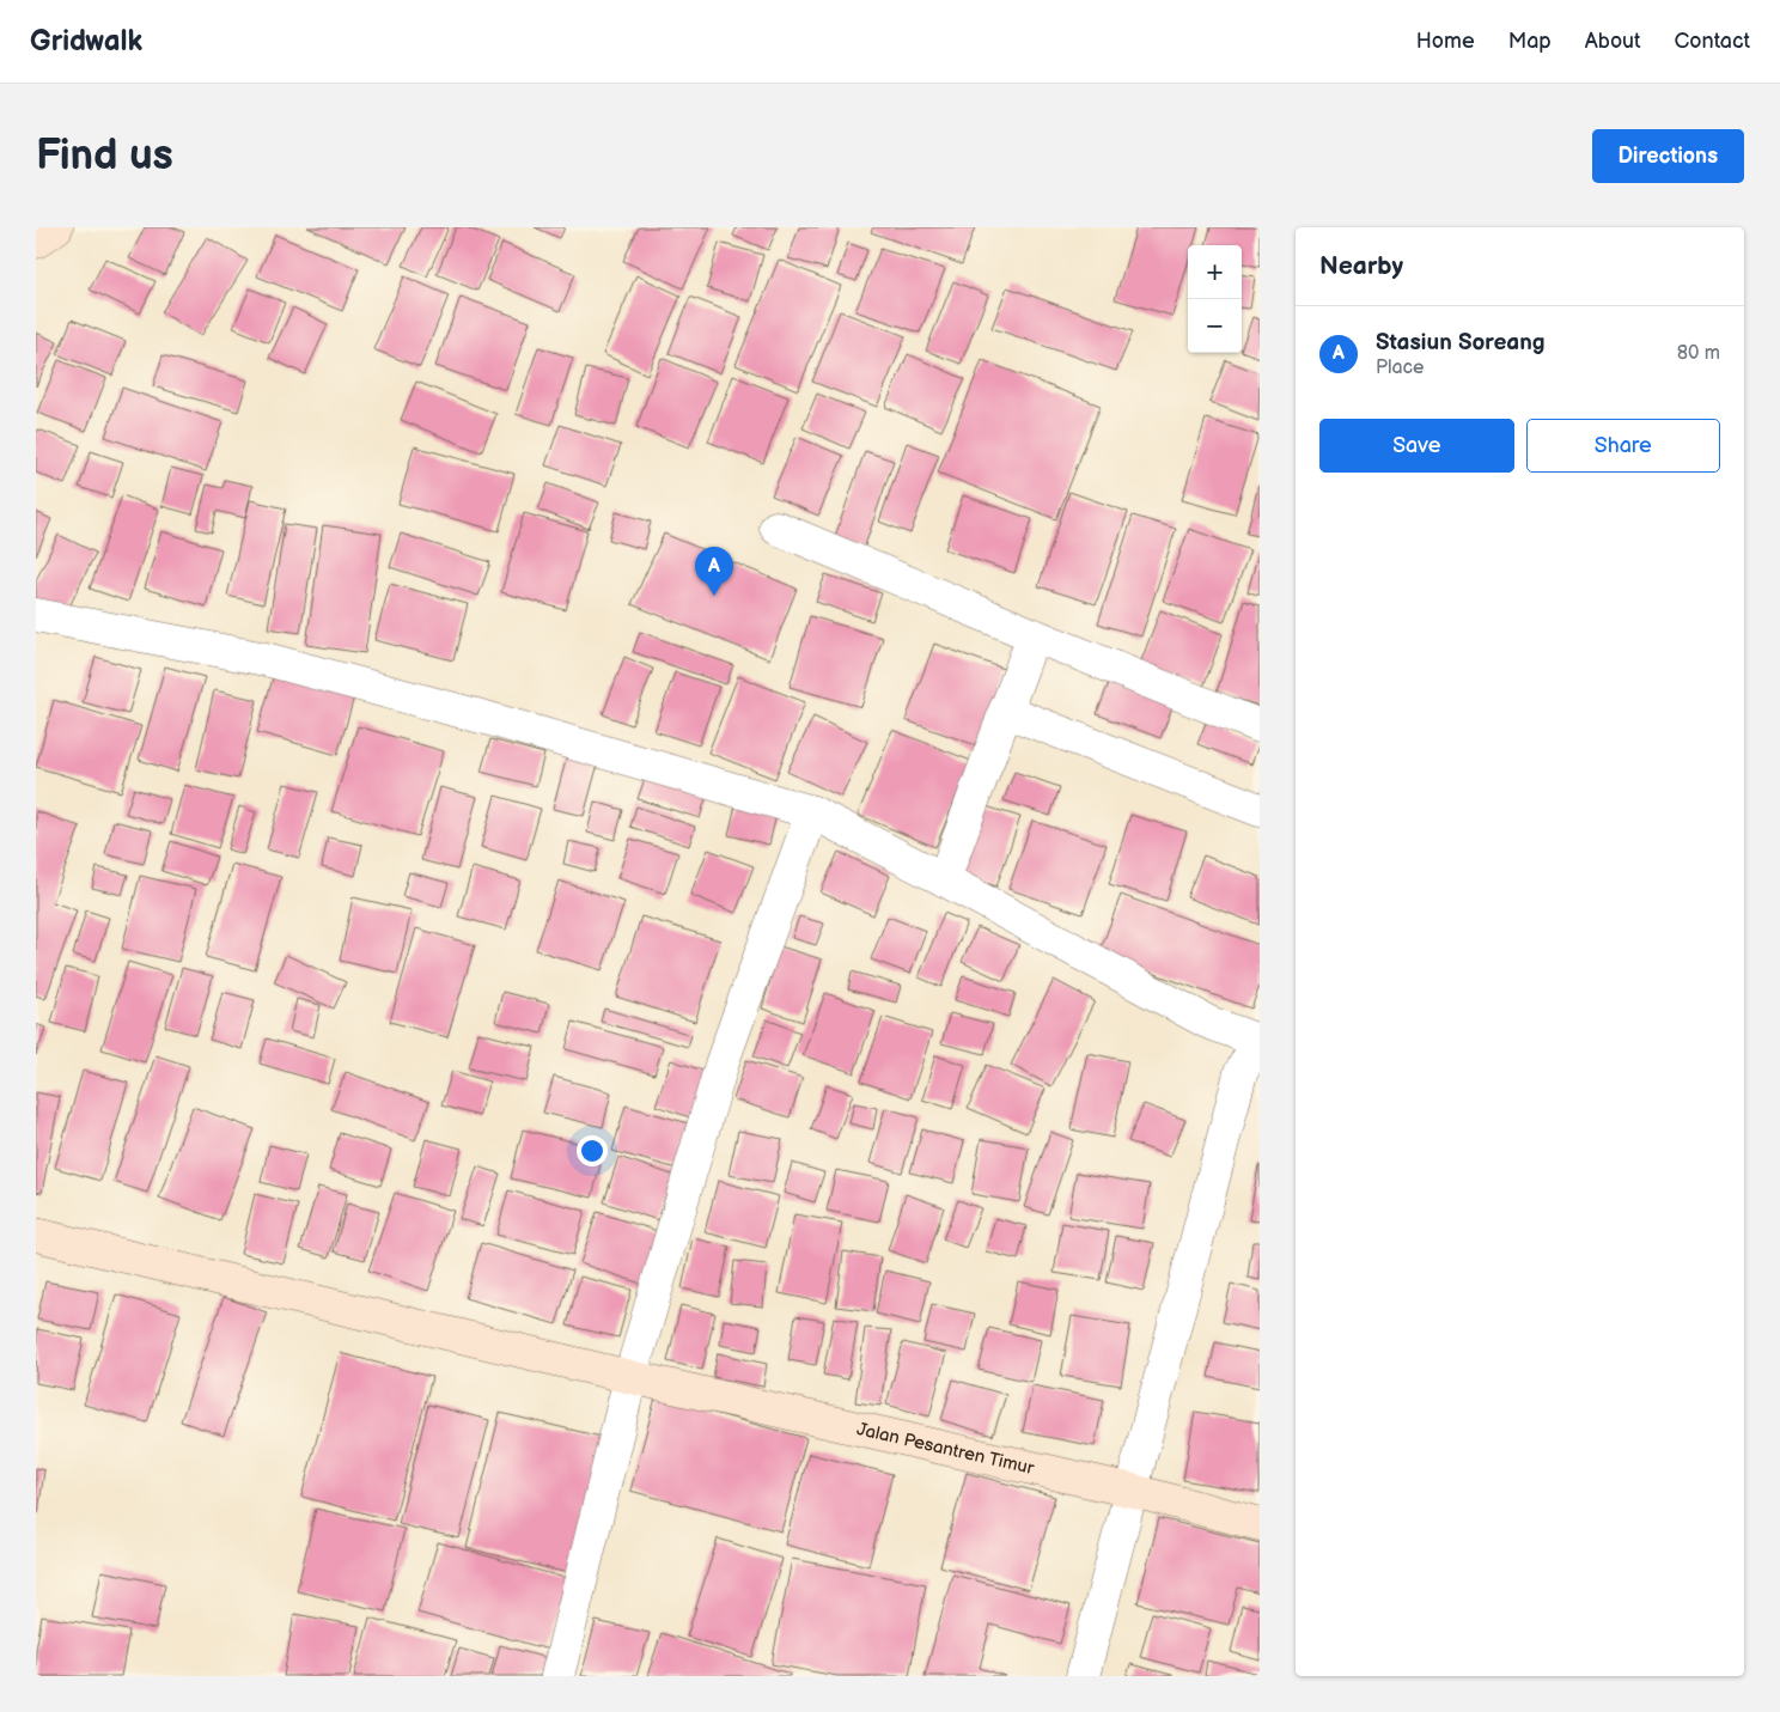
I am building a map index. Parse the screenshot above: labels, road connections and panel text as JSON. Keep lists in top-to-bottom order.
{
  "streets": {
    "main road": ["Jalan Pesantren Timur"]
  },
  "page": {
    "header": "Gridwalk",
    "nav": [
      "Home",
      "Map",
      "About",
      "Contact"
    ],
    "buttons": [
      "Directions",
      ["Save", "Share"]
    ],
    "title": "Find us",
    "heading": "Nearby",
    "map_buttons": ["+", "−"],
    "list": [
      {
        "mark": "A",
        "name": "Stasiun Soreang",
        "note": "Place",
        "value": "80 m"
      }
    ],
    "pins": "A"
  }
}
